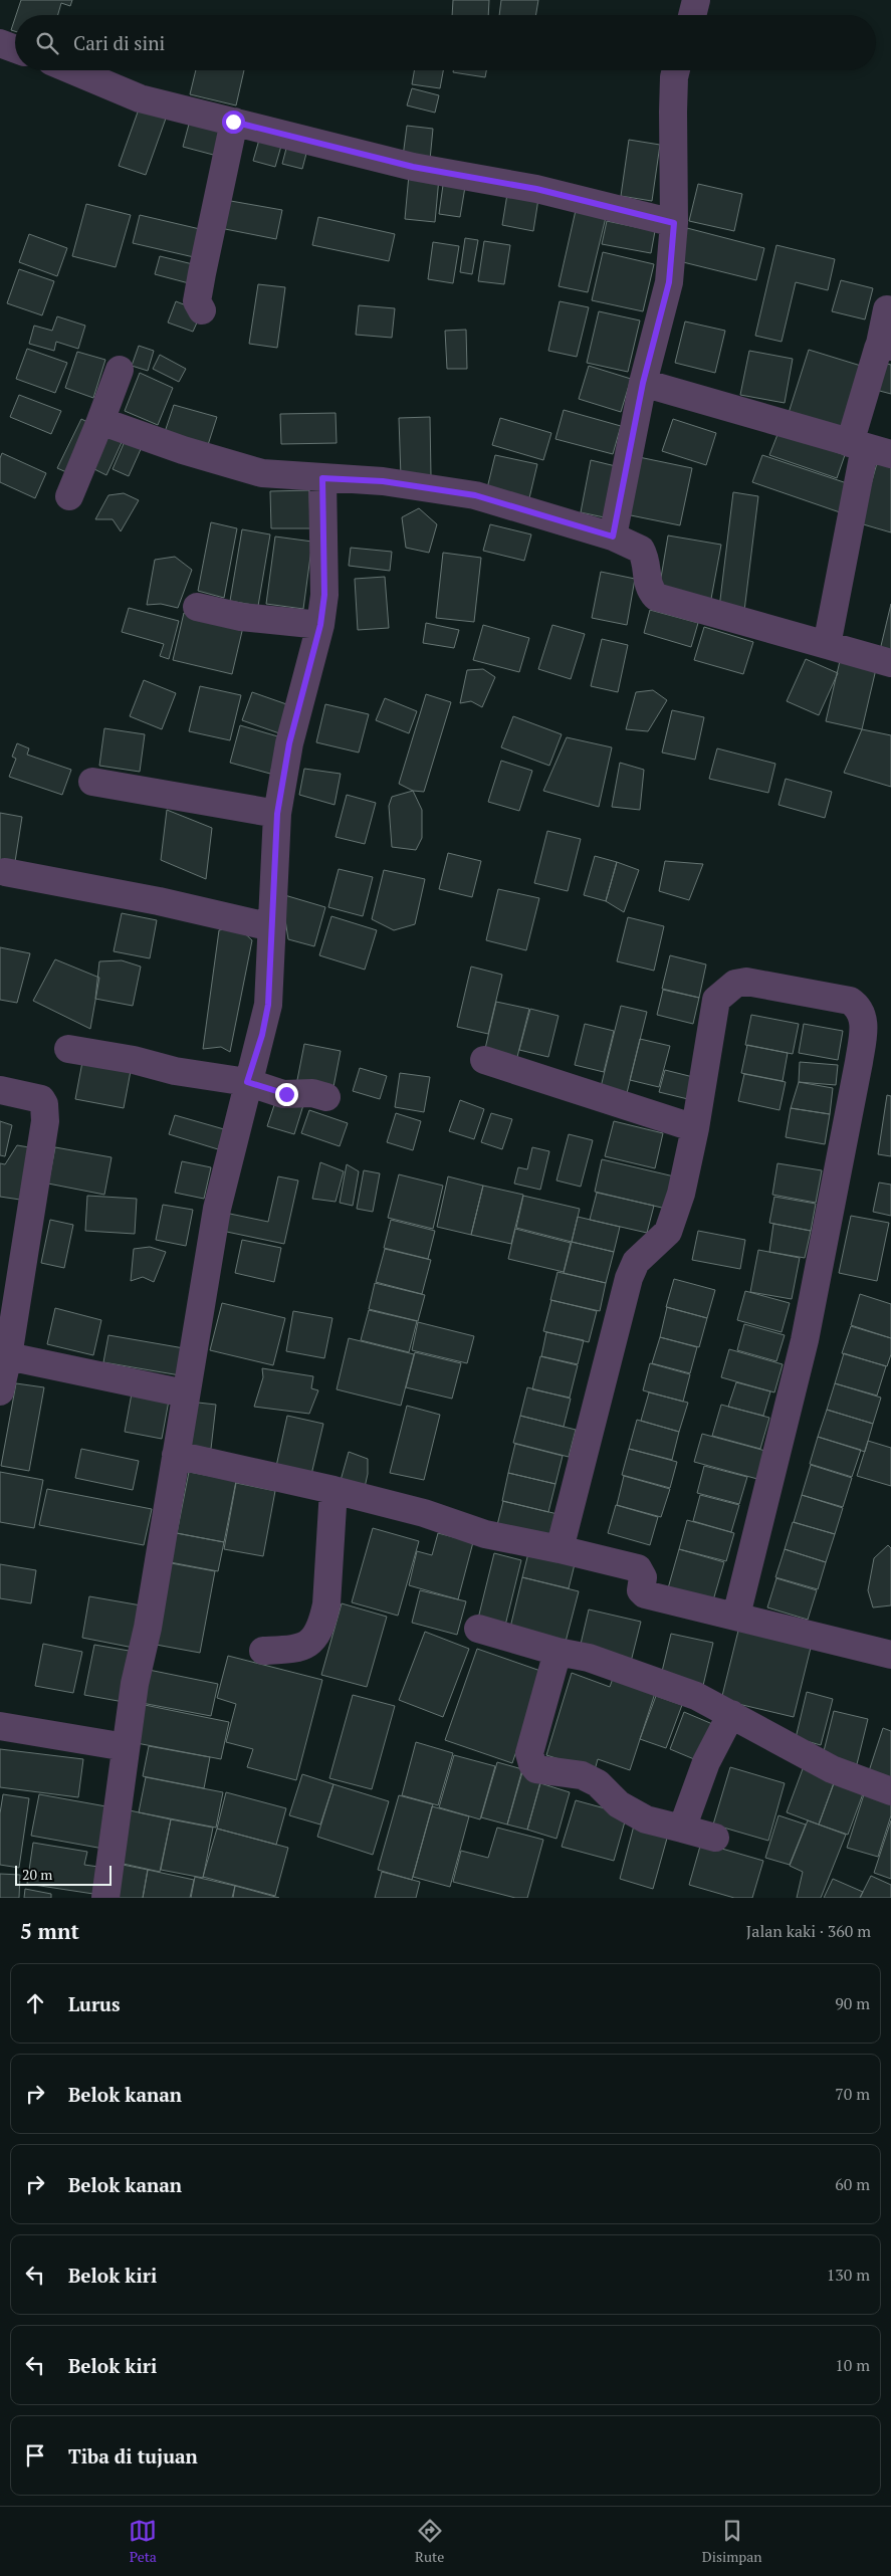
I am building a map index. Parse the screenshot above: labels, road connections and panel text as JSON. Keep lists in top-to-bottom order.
{
  "scale_bar": "20 m",
  "page": {
    "search": "Cari di sini",
    "scale": "20 m",
    "heading": ["5 mnt", "Jalan kaki · 360 m"],
    "list": [
      ["Lurus", "90 m"],
      ["Belok kanan", "70 m"],
      ["Belok kanan", "60 m"],
      ["Belok kiri", "130 m"],
      ["Belok kiri", "10 m"],
      "Tiba di tujuan"
    ],
    "nav": ["Peta", "Rute", "Disimpan"]
  }
}
